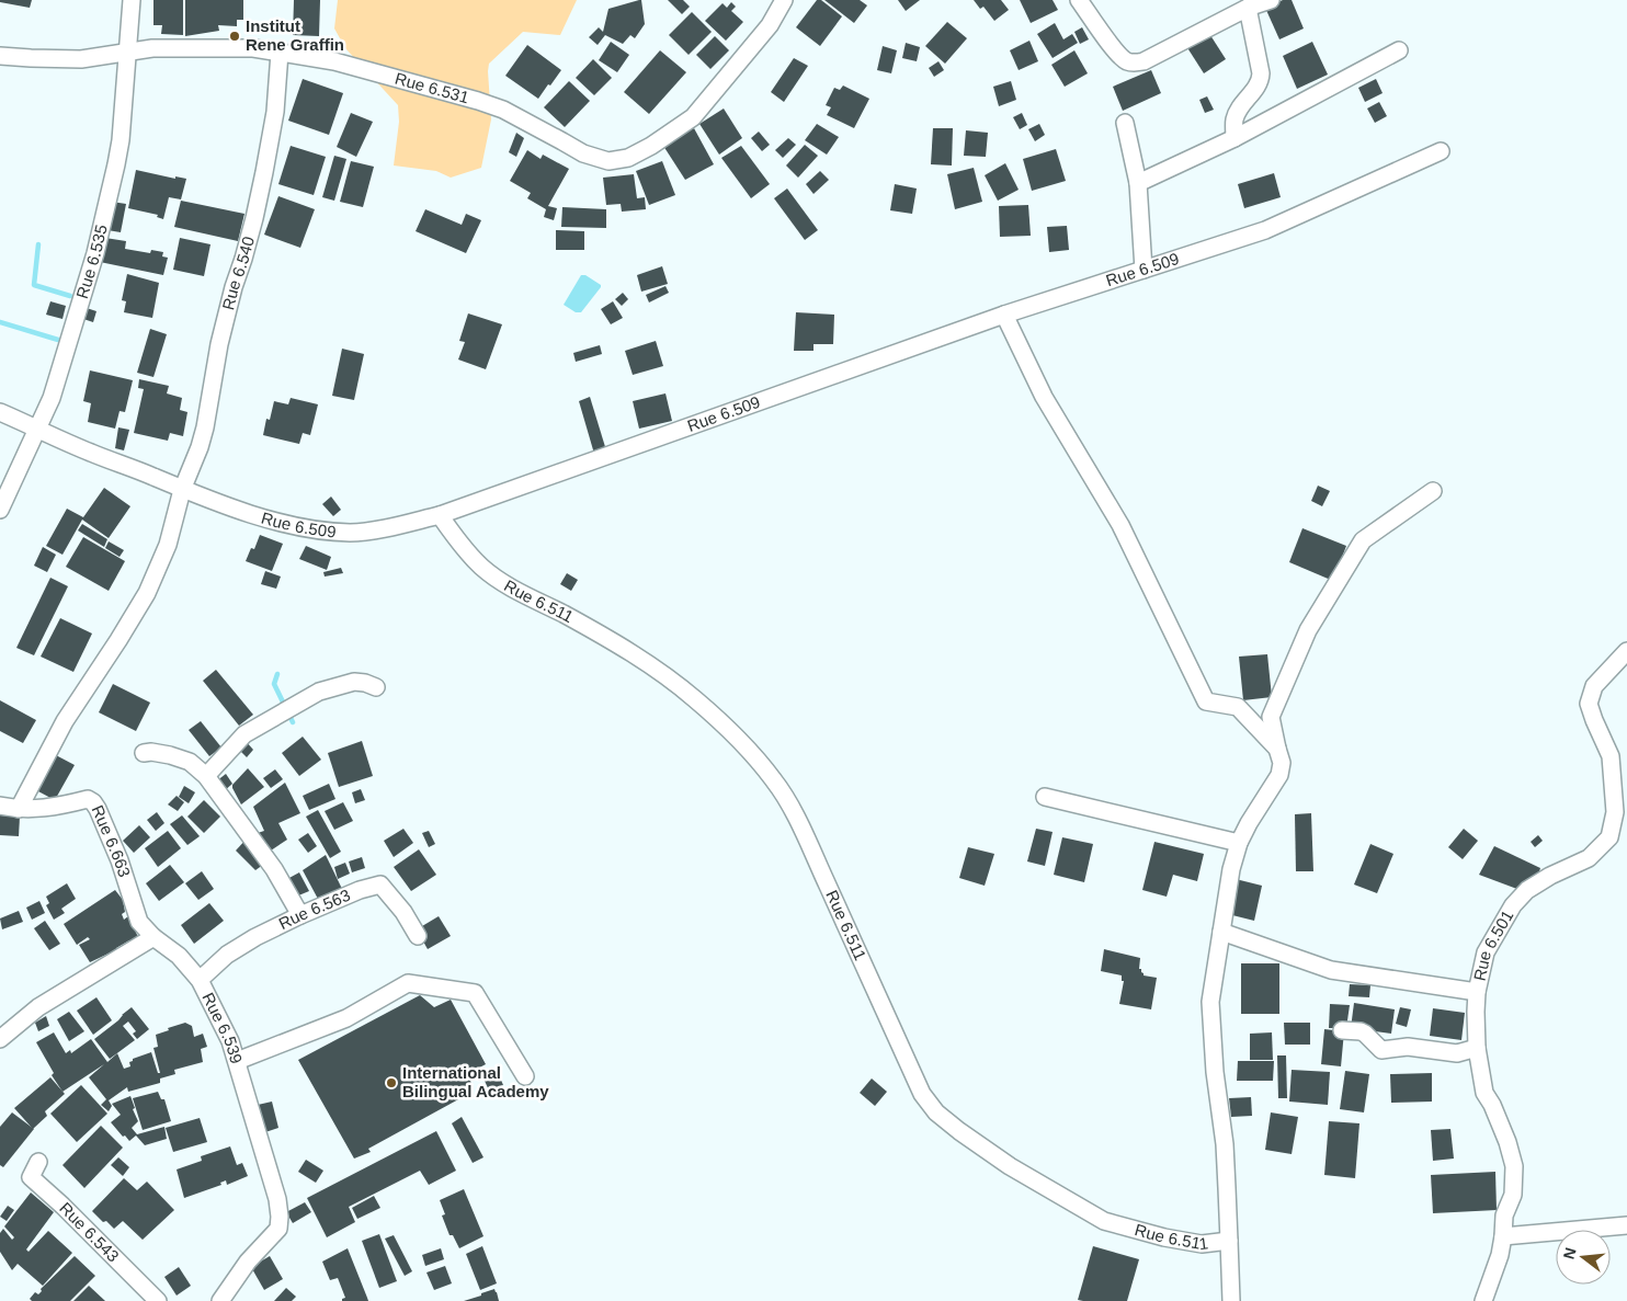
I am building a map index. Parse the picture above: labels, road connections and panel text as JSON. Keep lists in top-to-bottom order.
{
  "streets": {
    "street": [
      "Rue 6.531",
      "Rue 6.535",
      "Rue 6.509",
      "Rue 6.540",
      "Rue 6.511",
      "Rue 6.663",
      "Rue 6.563",
      "Rue 6.501",
      "Rue 6.539",
      "Rue 6.543"
    ]
  },
  "crossings": [
    ["Rue 6.531", "Rue 6.535"],
    ["Rue 6.531", "Rue 6.540"],
    ["Rue 6.535", "Rue 6.509"],
    ["Rue 6.509", "Rue 6.540"],
    ["Rue 6.509", "Rue 6.511"],
    ["Rue 6.540", "Rue 6.663"],
    ["Rue 6.663", "Rue 6.539"],
    ["Rue 6.563", "Rue 6.539"]
  ],
  "places": ["Institut Rene Graffin", "International Bilingual Academy"],
  "north": "left"
}
